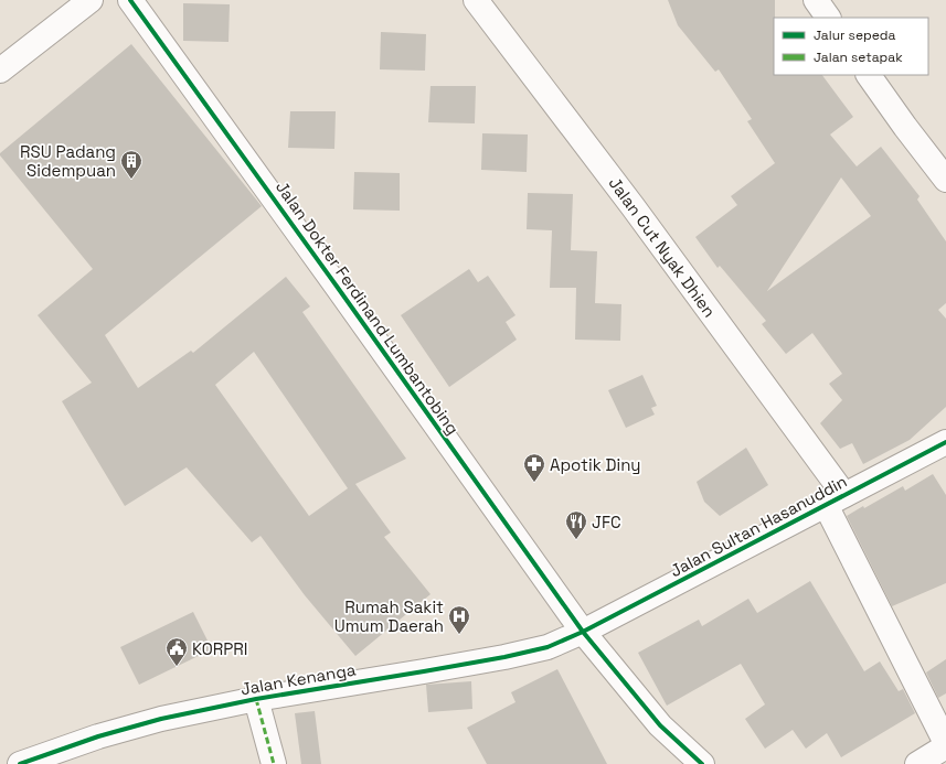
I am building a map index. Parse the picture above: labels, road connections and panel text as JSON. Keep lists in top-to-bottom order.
{
  "streets": {
    "street": [
      "Jalan Cut Nyak Dhien",
      "Jalan Dokter Ferdinand Lumbantobing",
      "Jalan Sultan Hasanuddin",
      "Jalan Kenanga"
    ]
  },
  "crossings": [
    ["Jalan Cut Nyak Dhien", "Jalan Sultan Hasanuddin"],
    ["Jalan Dokter Ferdinand Lumbantobing", "Jalan Sultan Hasanuddin"],
    ["Jalan Dokter Ferdinand Lumbantobing", "Jalan Kenanga"],
    ["Jalan Sultan Hasanuddin", "Jalan Kenanga"]
  ],
  "places": {
    "building": ["RSU Padang Sidempuan"],
    "pharmacy": ["Apotik Diny"],
    "restaurant": ["JFC"],
    "hospital": ["Rumah Sakit Umum Daerah"],
    "public building": ["KORPRI"]
  },
  "legend": ["Jalur sepeda", "Jalan setapak"]
}
